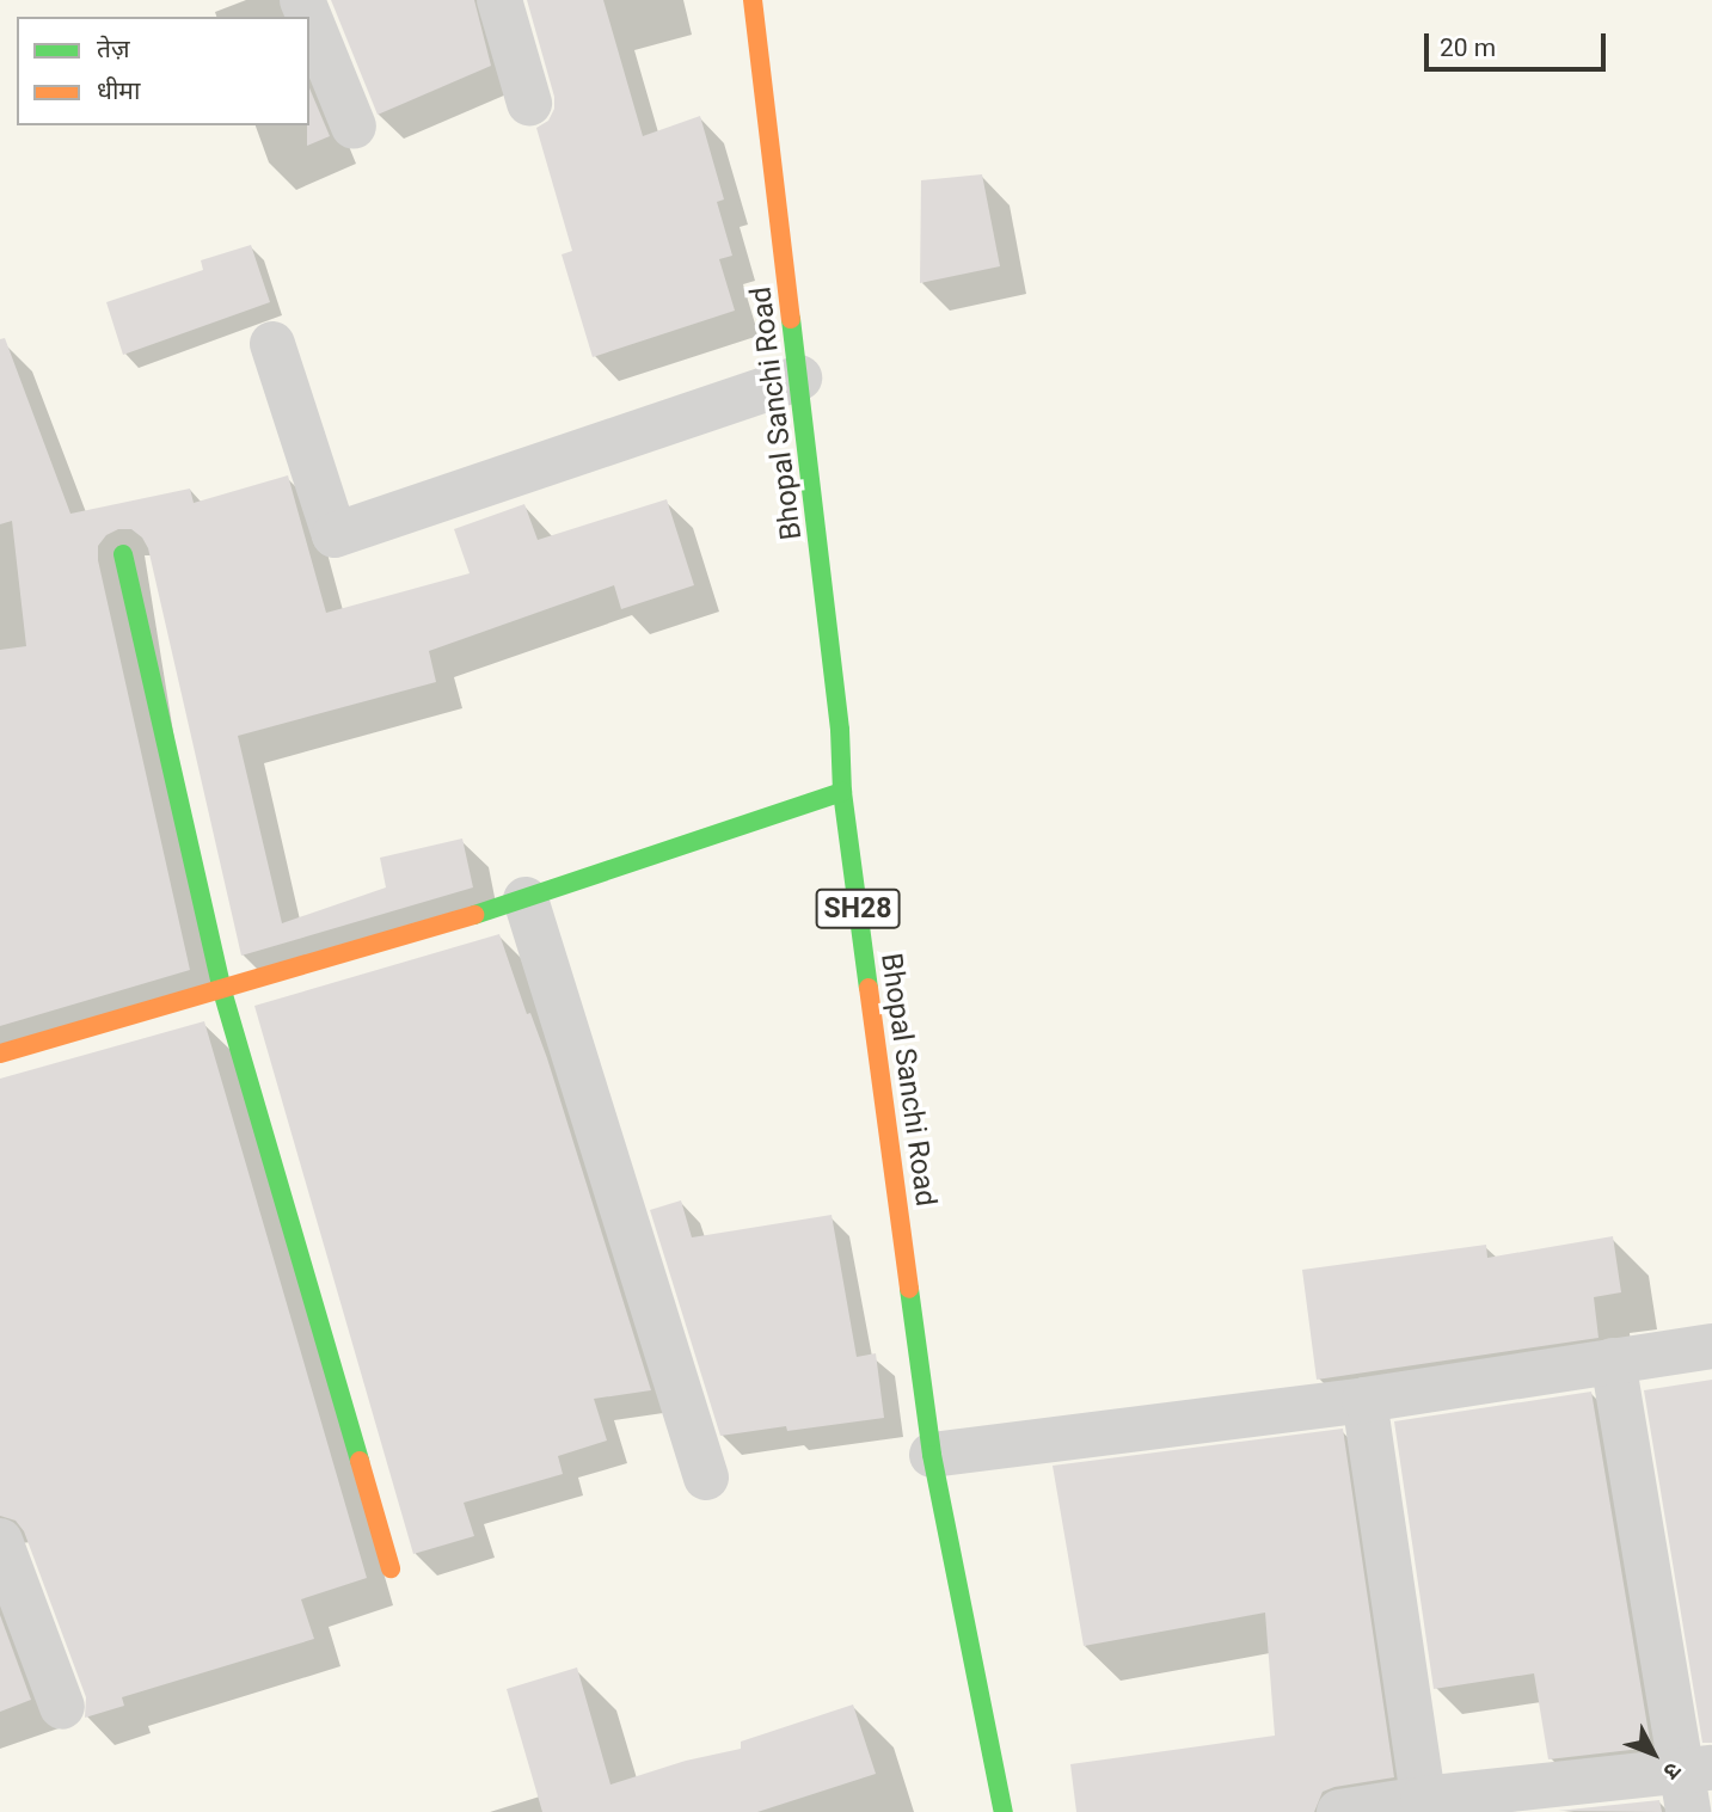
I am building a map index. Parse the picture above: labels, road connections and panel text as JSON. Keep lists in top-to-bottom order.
{
  "streets": {
    "street": ["Bhopal Sanchi Road", "SH28"]
  },
  "legend": ["तेज़", "धीमा"],
  "scale_bar": "20 m",
  "north": "bottom right"
}
